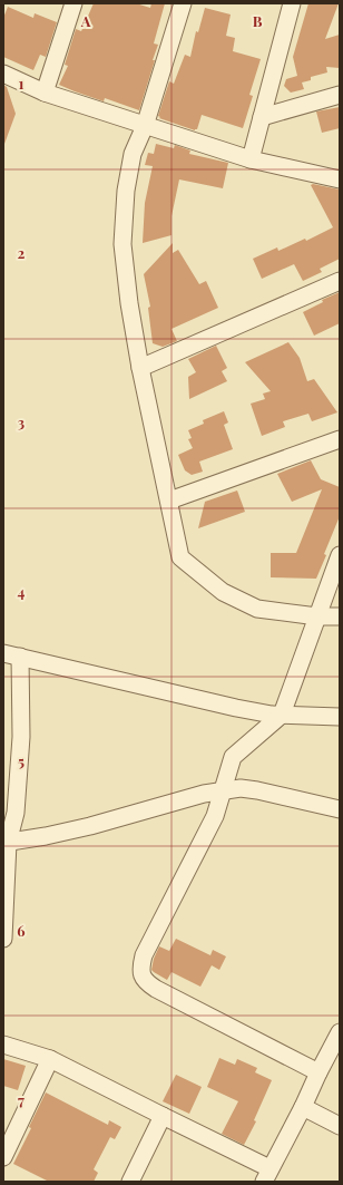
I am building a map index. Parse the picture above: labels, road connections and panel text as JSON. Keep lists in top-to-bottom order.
{
  "grid": {
    "columns": ["A", "B"],
    "rows": [
      "1",
      "2",
      "3",
      "4",
      "5",
      "6",
      "7"
    ]
  }
}
